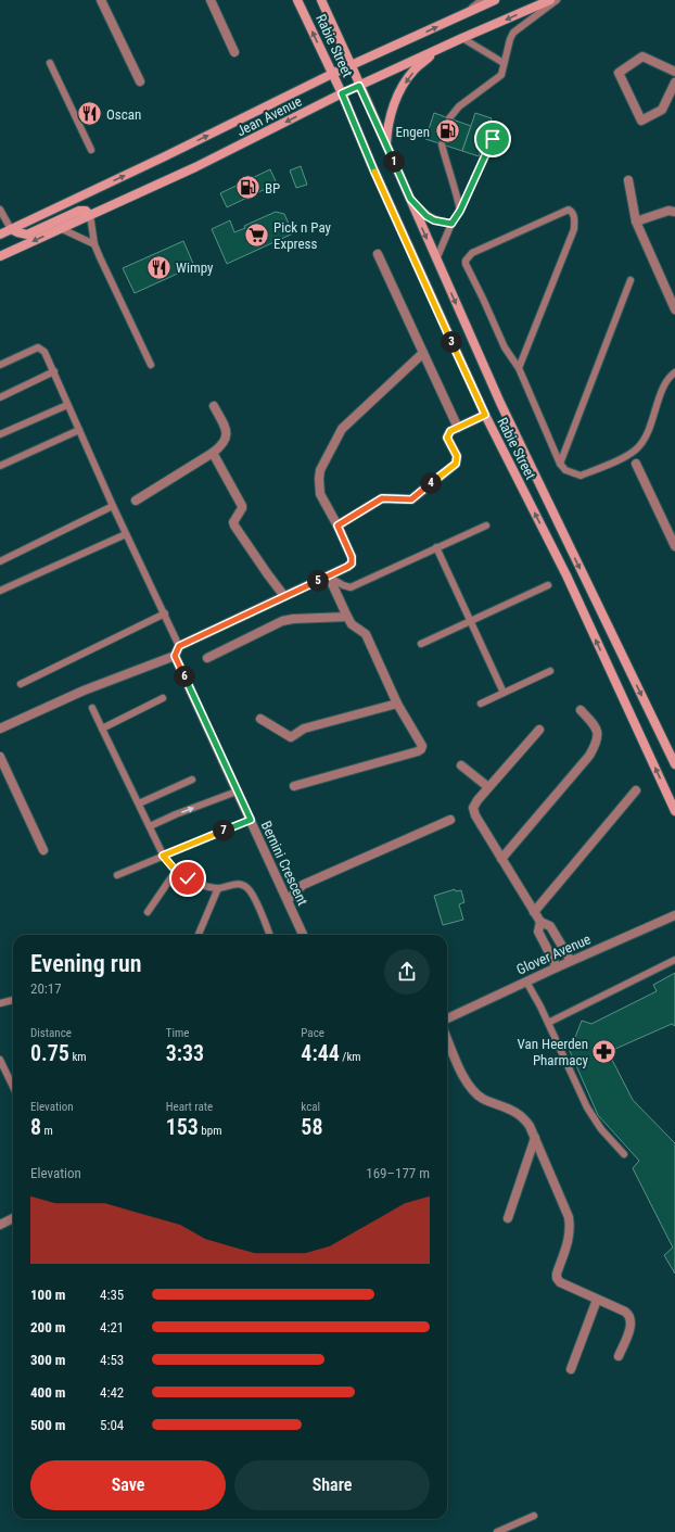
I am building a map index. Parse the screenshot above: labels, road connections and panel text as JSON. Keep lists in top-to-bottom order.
{
  "streets": {
    "main road": ["Rabie Street", "Jean Avenue"],
    "street": ["Bernini Crescent", "Glover Avenue"]
  },
  "crossings": [
    ["Rabie Street", "Jean Avenue"]
  ],
  "places": {
    "restaurant": ["Oscan", "Wimpy"],
    "fuel station": ["Engen", "BP"],
    "supermarket": ["Pick n Pay Express"],
    "pharmacy": ["Van Heerden Pharmacy"]
  },
  "page": {
    "pins": [
      "1",
      "3",
      "4",
      "5",
      "6",
      "7"
    ],
    "heading": ["Evening run", "20:17"],
    "stats": [
      ["Distance", "0.75 km"],
      ["Time", "3:33"],
      ["Pace", "4:44 /km"],
      ["Elevation", "8 m"],
      ["Heart rate", "153 bpm"],
      ["kcal", "58"]
    ],
    "chart": ["Elevation", "169–177 m"],
    "list": [
      {
        "name": "100 m",
        "note": "4:35"
      },
      {
        "name": "200 m",
        "note": "4:21"
      },
      {
        "name": "300 m",
        "note": "4:53"
      },
      {
        "name": "400 m",
        "note": "4:42"
      },
      {
        "name": "500 m",
        "note": "5:04"
      }
    ],
    "buttons": ["Save", "Share"]
  }
}
